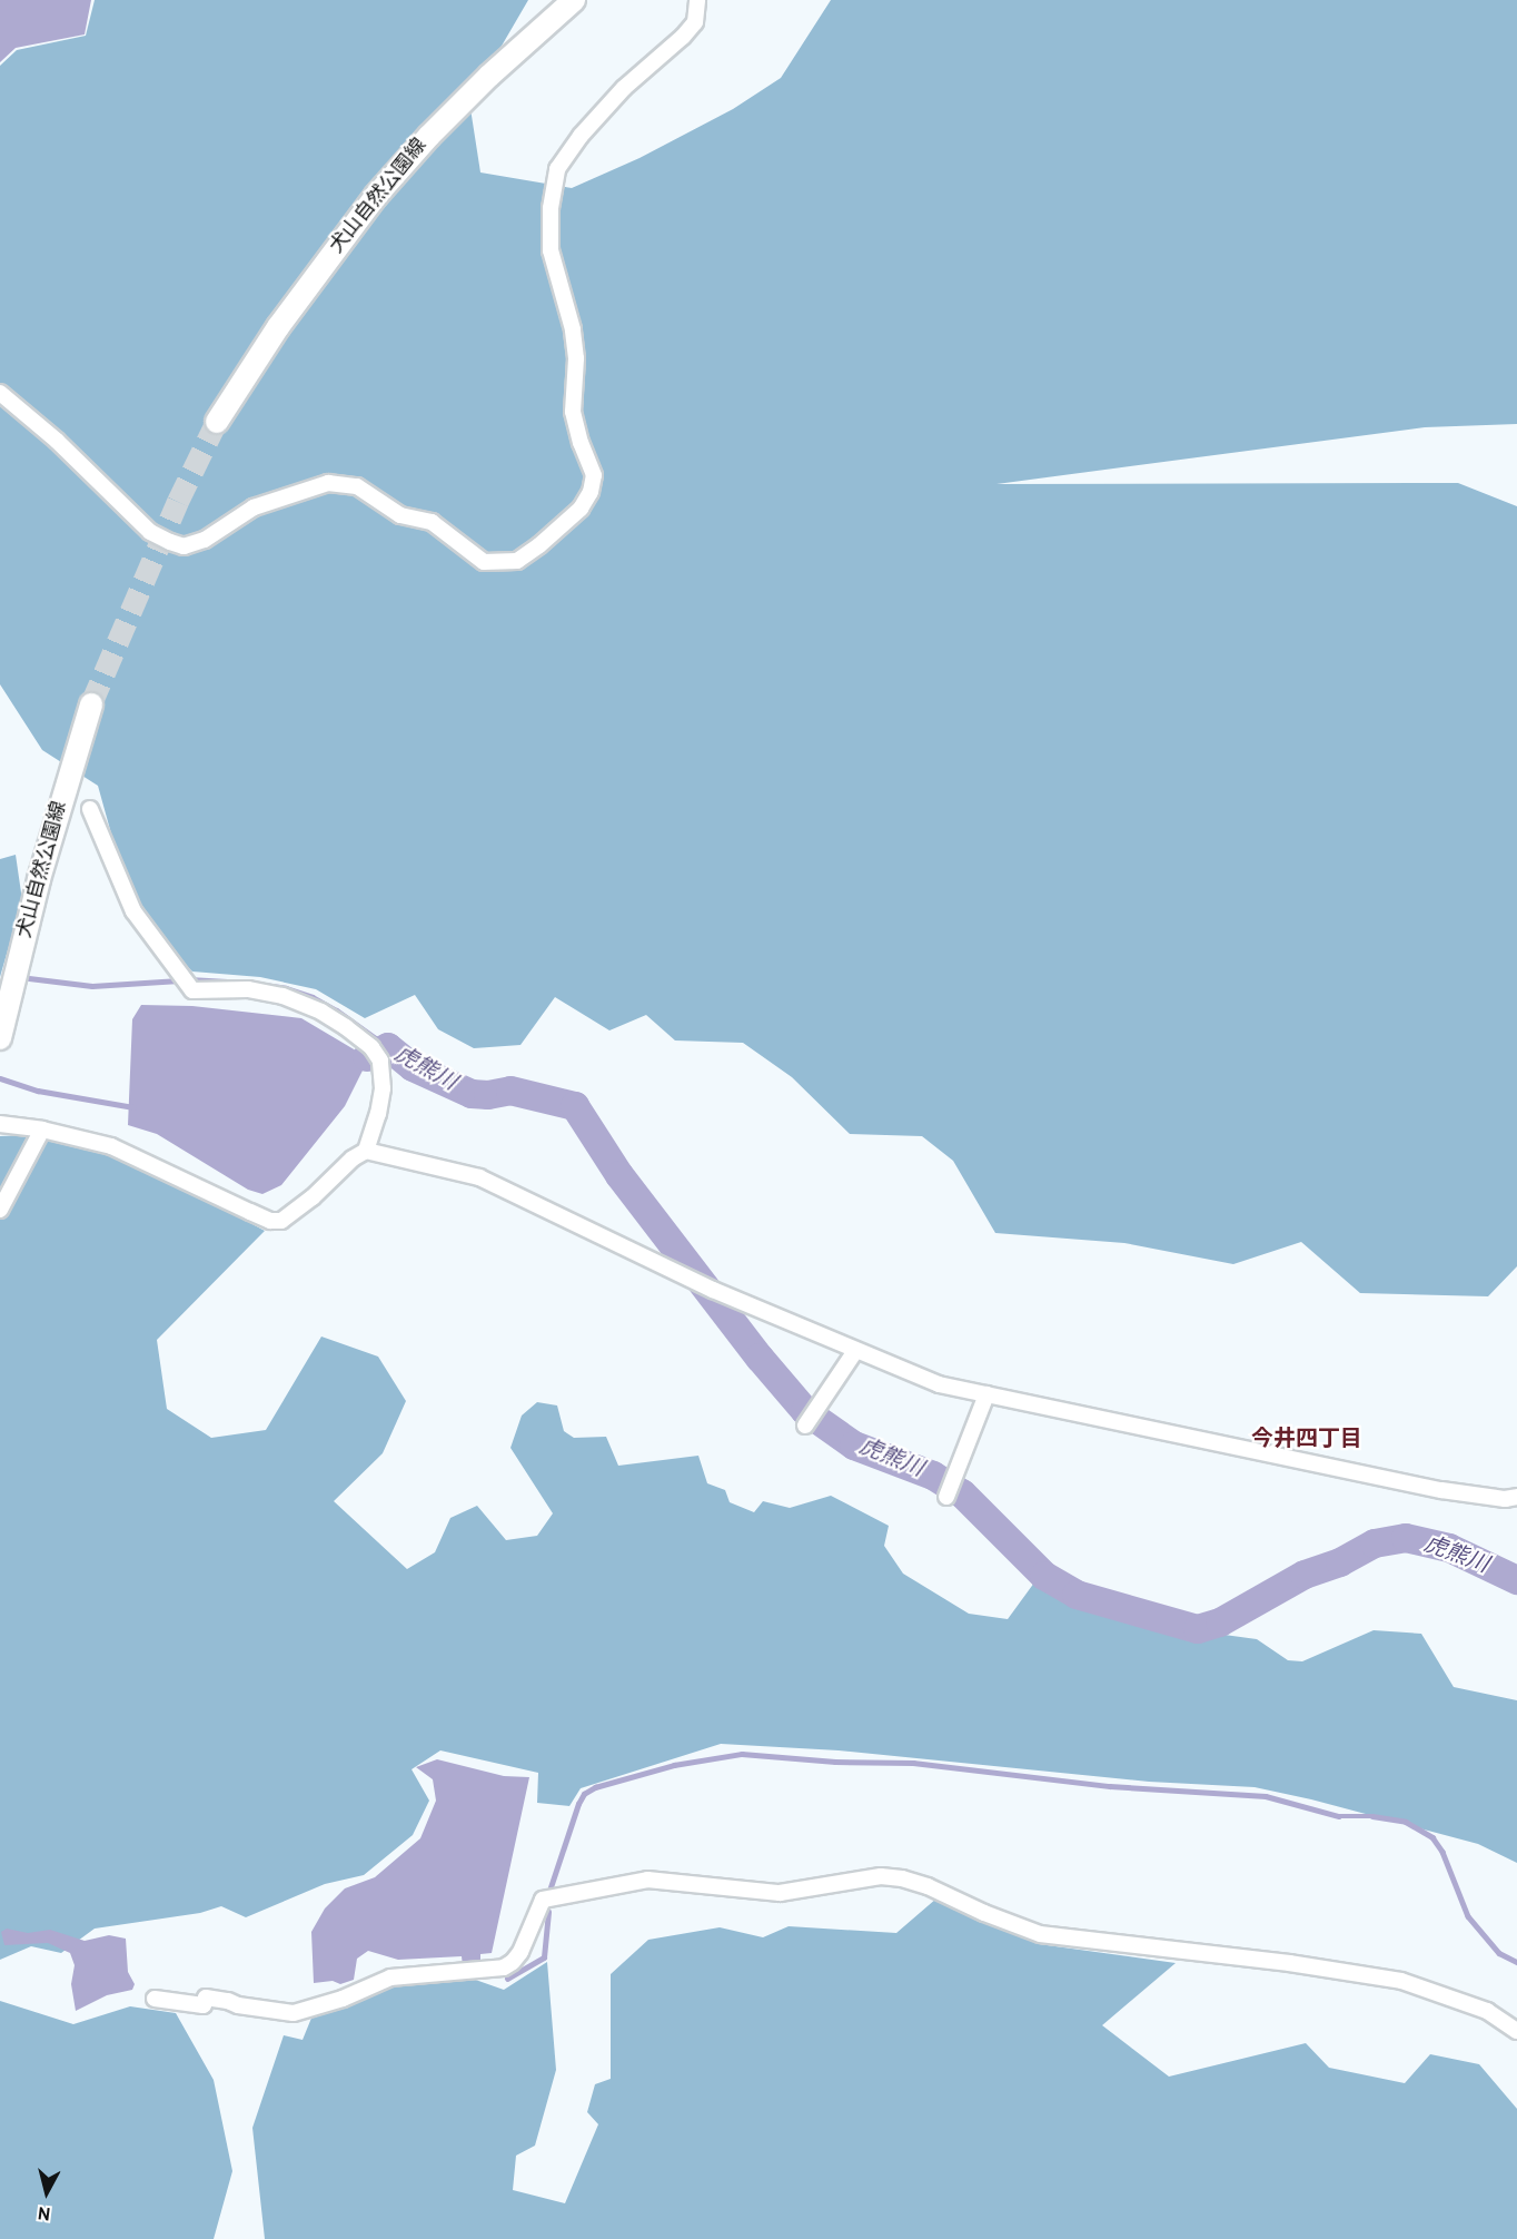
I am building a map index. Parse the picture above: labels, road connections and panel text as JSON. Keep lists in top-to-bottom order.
{
  "streets": {
    "main road": ["犬山自然公園線"]
  },
  "districts": ["今井四丁目"],
  "water": ["虎熊川"],
  "north": "bottom"
}
